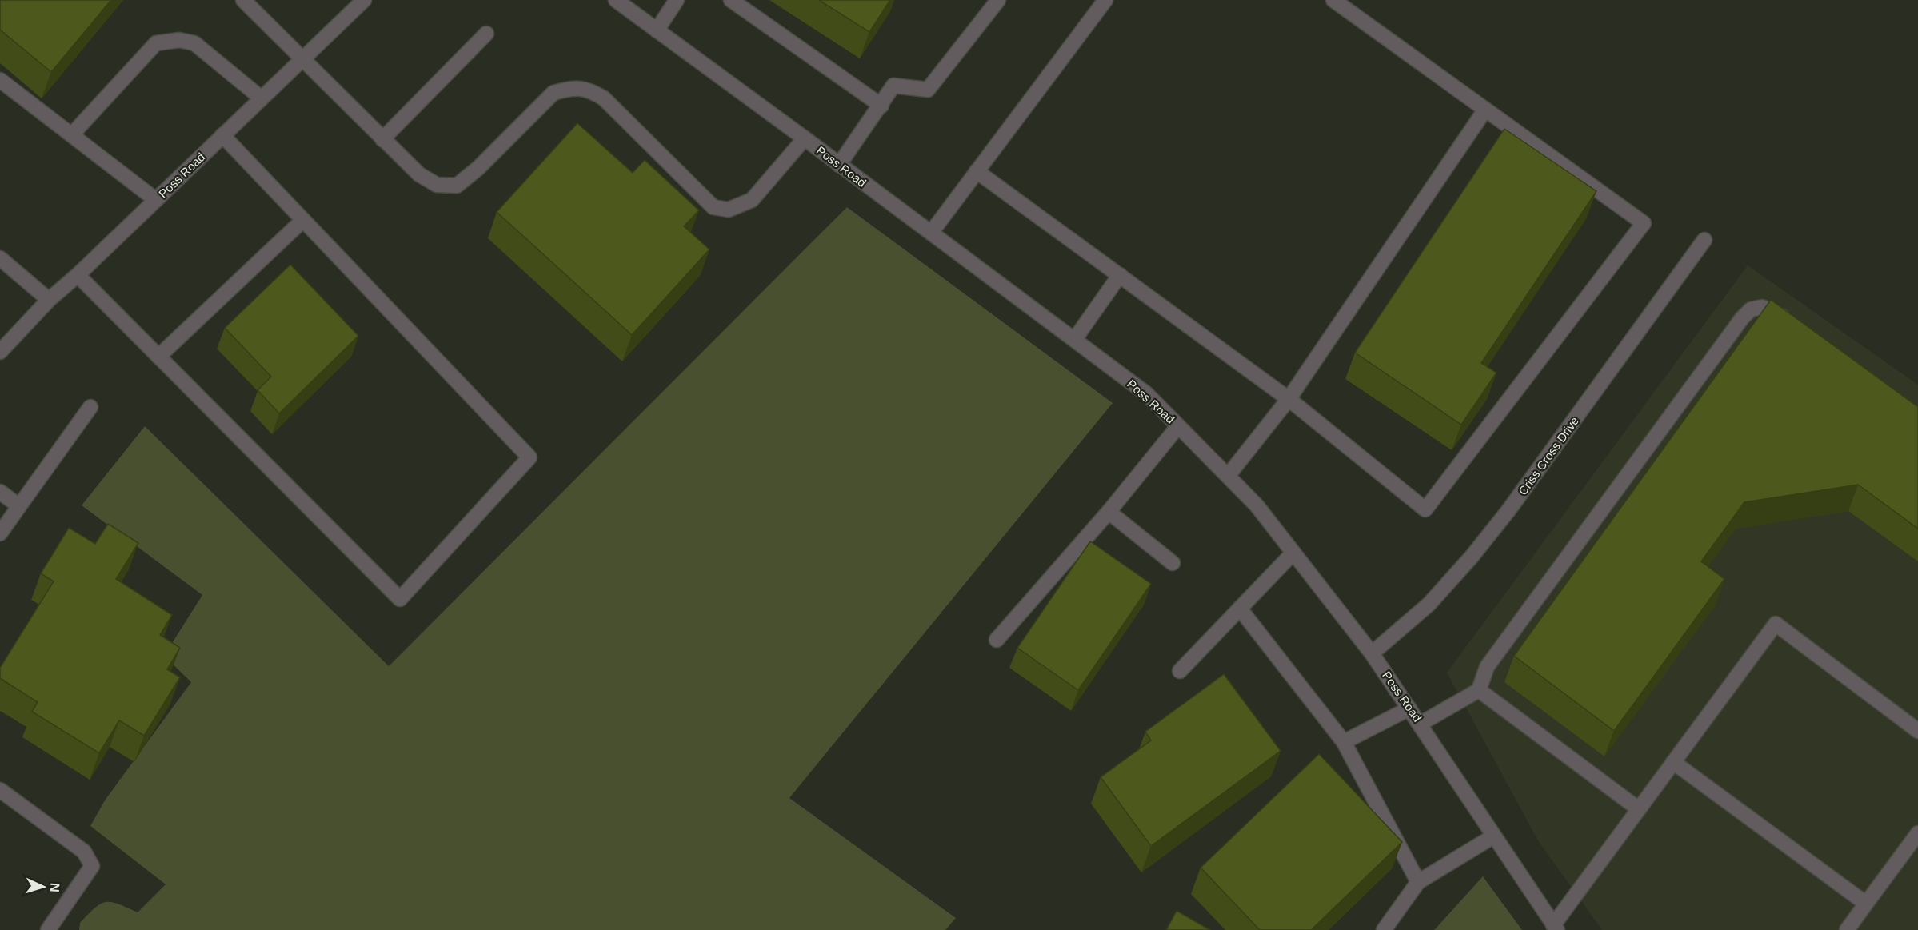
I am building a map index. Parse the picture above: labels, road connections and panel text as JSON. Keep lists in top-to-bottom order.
{
  "streets": {
    "street": ["Poss Road", "Criss Cross Drive"]
  },
  "crossings": [
    ["Poss Road", "Criss Cross Drive"]
  ],
  "north": "right"
}
